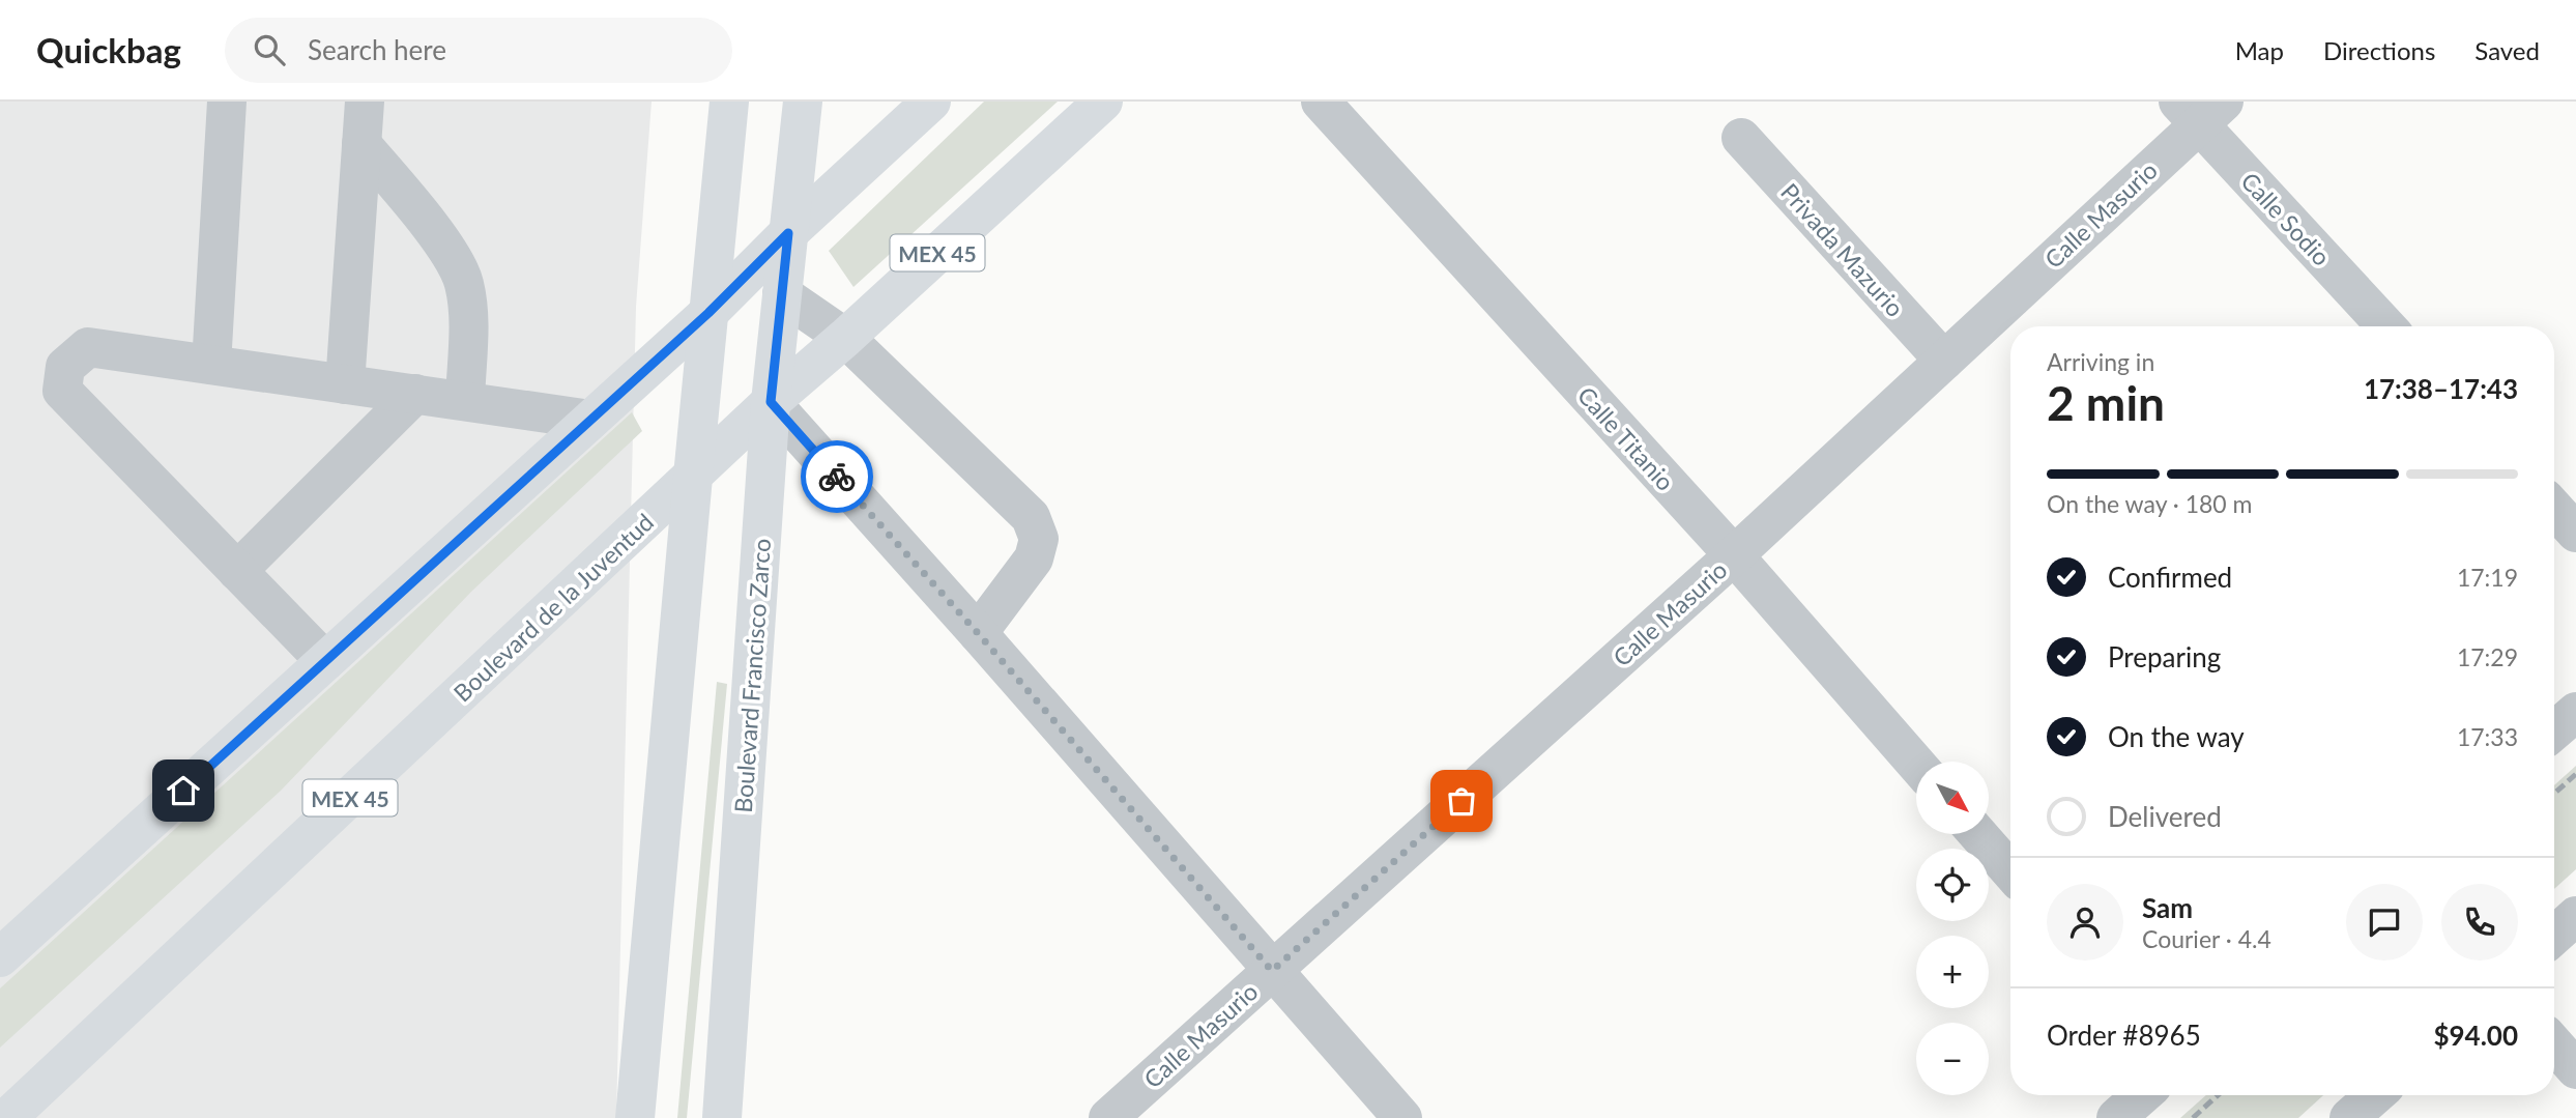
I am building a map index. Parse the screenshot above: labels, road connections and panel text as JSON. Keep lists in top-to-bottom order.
{
  "streets": {
    "main road": ["MEX 45", "Boulevard de la Juventud", "Boulevard Francisco Zarco"],
    "street": [
      "Calle Masurio",
      "Calle Sodio",
      "Privada Mazurio",
      "Calle Titanio"
    ]
  },
  "crossings": [
    ["Calle Masurio", "Calle Sodio"],
    ["Calle Masurio", "Privada Mazurio"],
    ["Calle Masurio", "Calle Titanio"],
    ["Boulevard de la Juventud", "Boulevard Francisco Zarco"]
  ],
  "north": "bottom right",
  "page": {
    "header": "Quickbag",
    "search": "Search here",
    "nav": ["Map", "Directions", "Saved"],
    "heading": ["2 min", "Arriving in", "17:38–17:43"],
    "panel": [
      "Sam",
      "Courier · 4.4",
      "Order #8965",
      "$94.00"
    ],
    "bar": "On the way · 180 m",
    "list": [
      ["Confirmed", "17:19"],
      ["Preparing", "17:29"],
      ["On the way", "17:33"],
      "Delivered"
    ],
    "map_buttons": ["+", "−"]
  }
}
